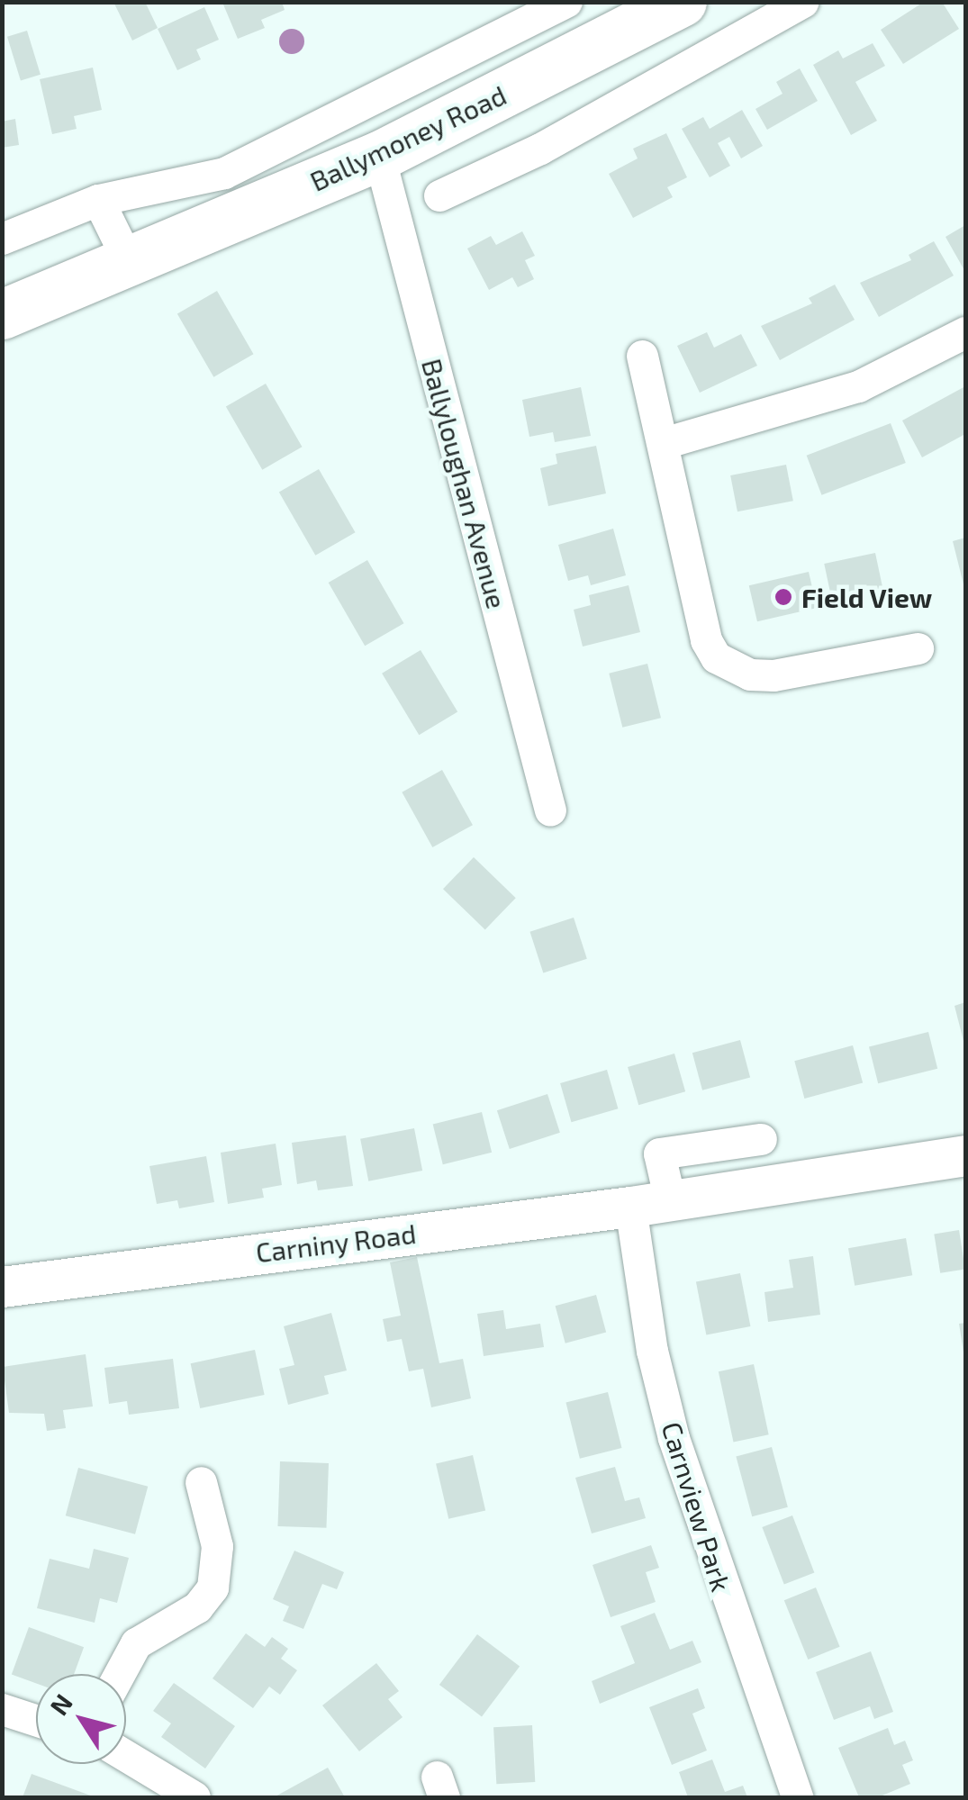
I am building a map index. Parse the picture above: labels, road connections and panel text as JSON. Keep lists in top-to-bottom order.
{
  "streets": {
    "main road": ["Ballymoney Road"],
    "street": ["Ballyloughan Avenue", "Carniny Road", "Carnview Park"]
  },
  "crossings": [
    ["Ballymoney Road", "Ballyloughan Avenue"],
    ["Carniny Road", "Carnview Park"]
  ],
  "places": ["Field View"],
  "north": "top left"
}
